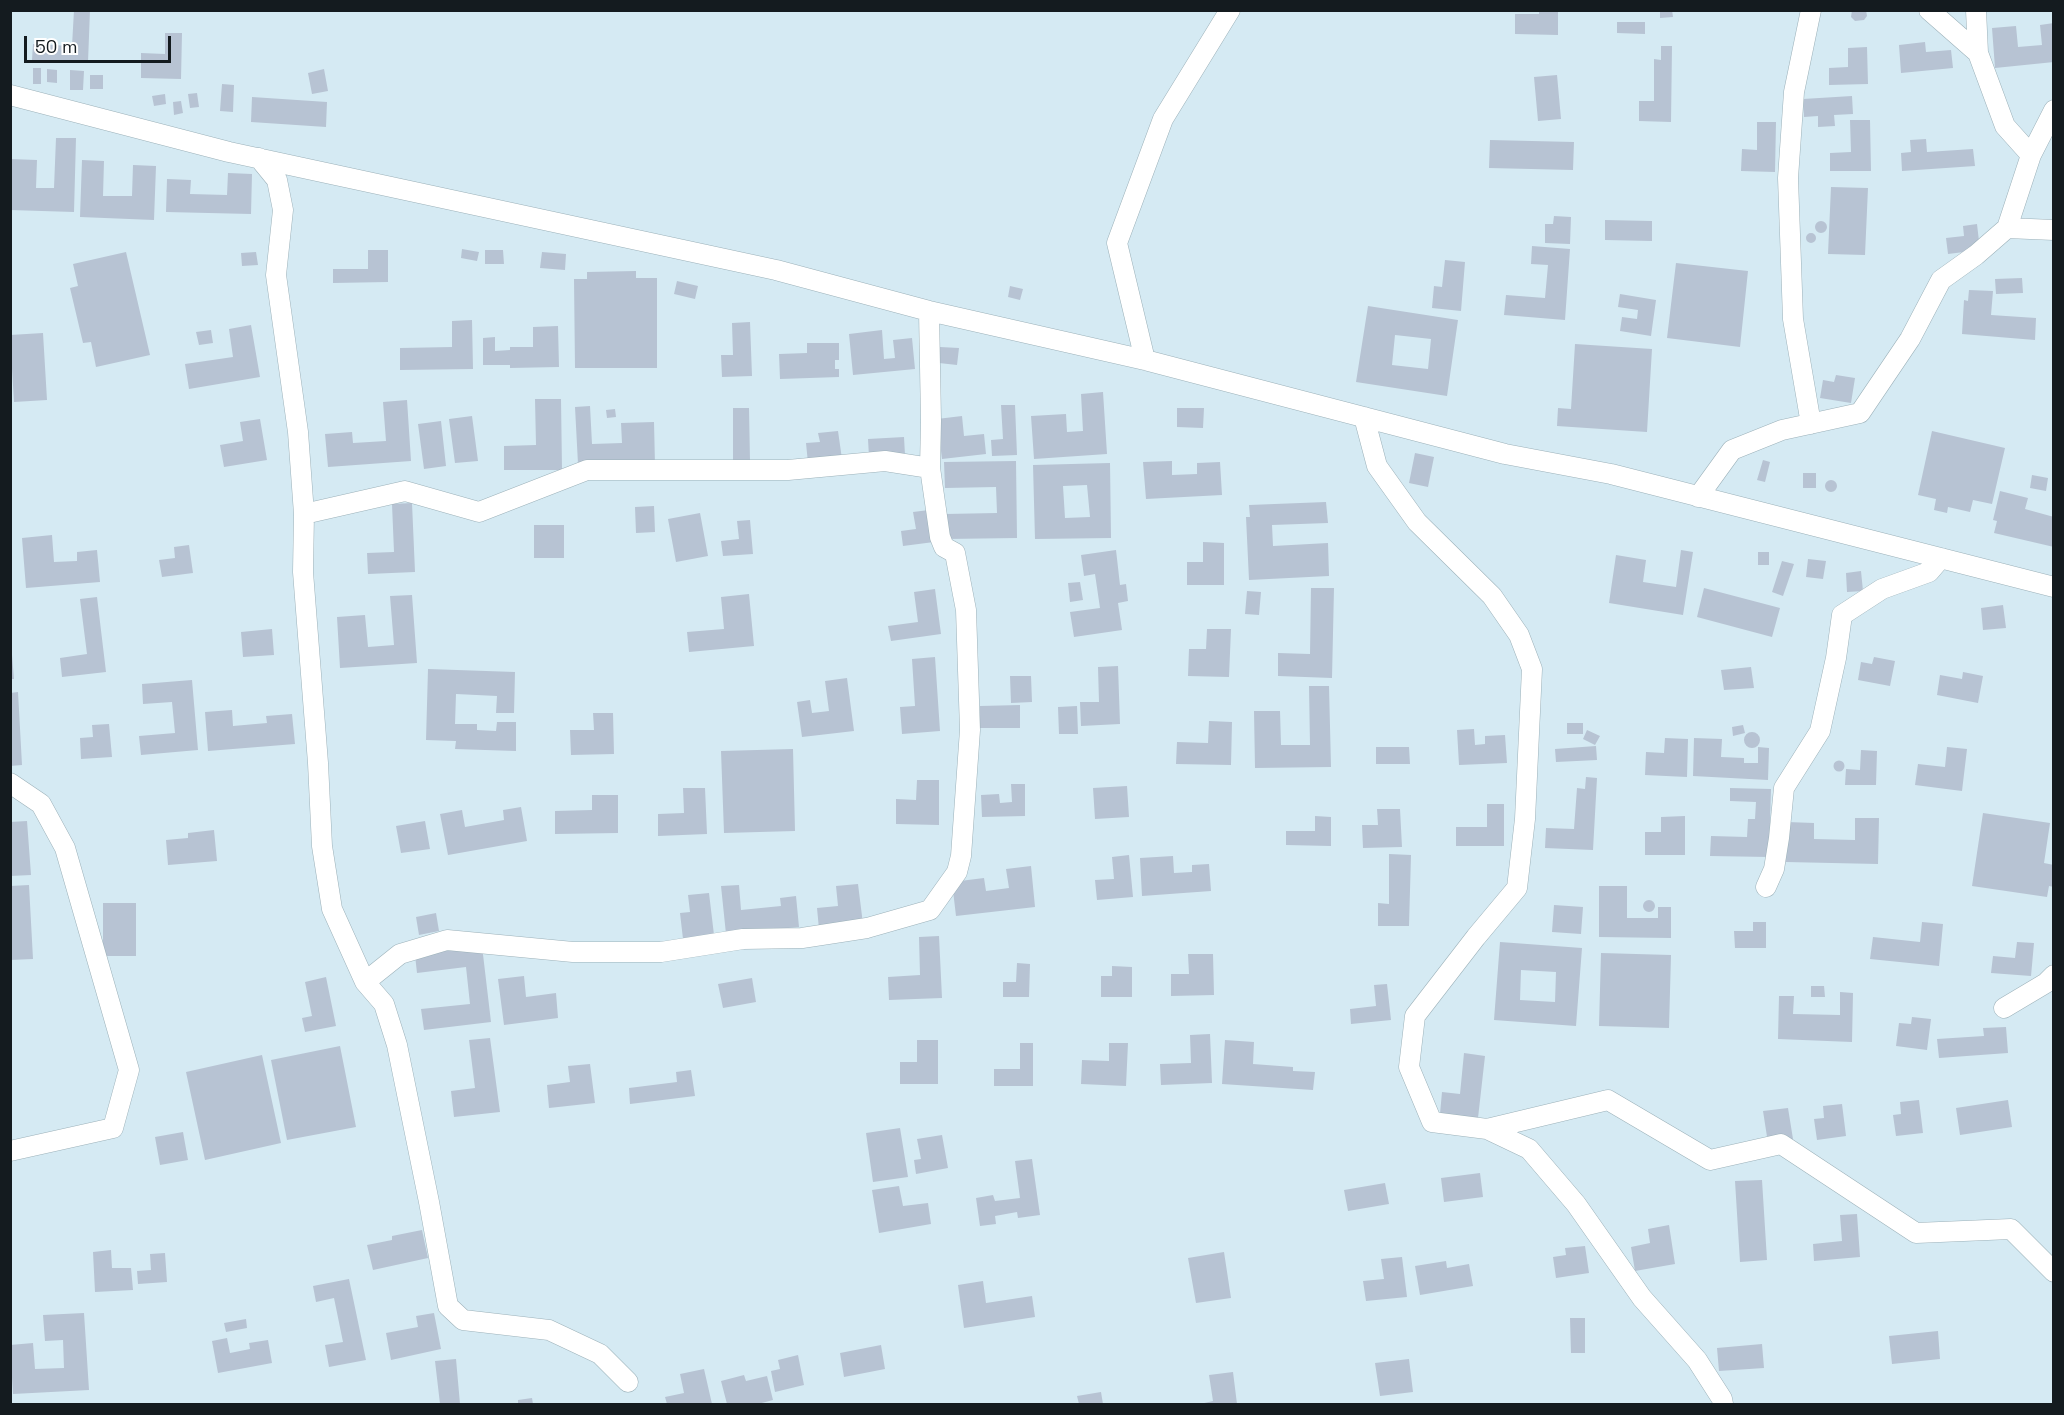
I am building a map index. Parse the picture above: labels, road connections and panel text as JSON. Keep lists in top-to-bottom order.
{
  "scale_bar": "50 m"
}
